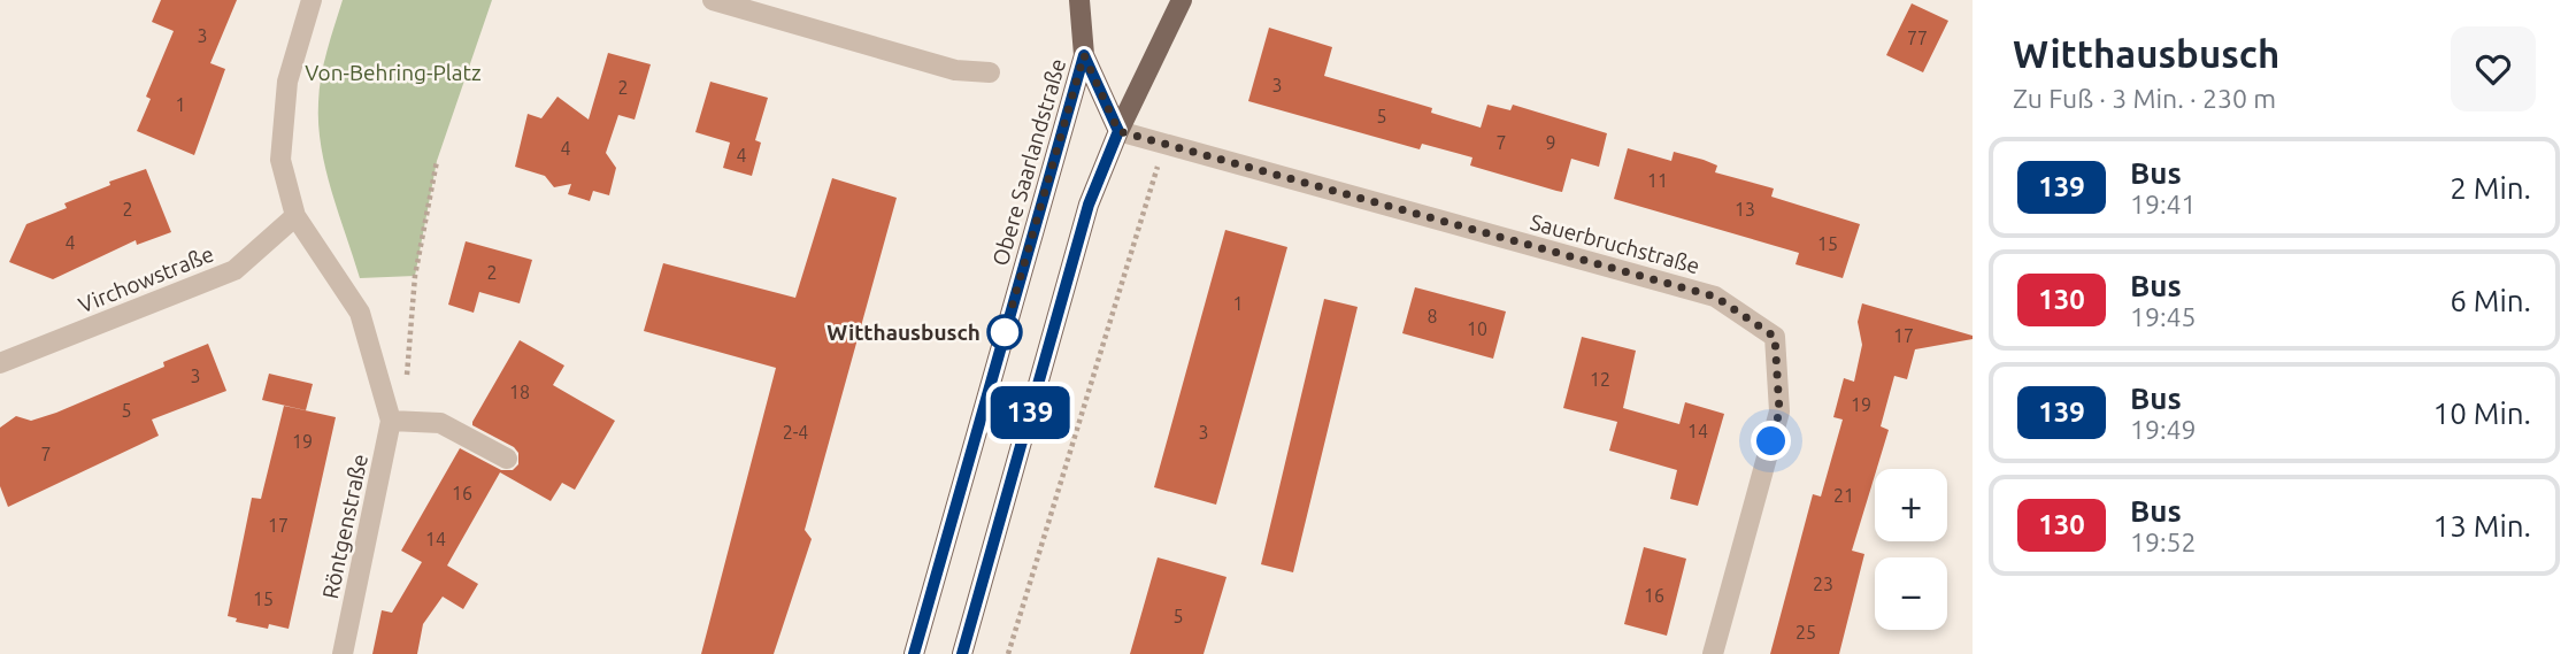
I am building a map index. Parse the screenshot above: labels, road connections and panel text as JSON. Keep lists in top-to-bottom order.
{
  "streets": {
    "main road": ["Obere Saarlandstraße"],
    "street": ["Sauerbruchstraße", "Virchowstraße", "Röntgenstraße"]
  },
  "crossings": [
    ["Obere Saarlandstraße", "Sauerbruchstraße"]
  ],
  "parks": ["Von-Behring-Platz"],
  "places": ["Witthausbusch"],
  "lines": ["bus line 139"],
  "house_numbers": [
    "3",
    "77",
    "3",
    "2",
    "1",
    "5",
    "7",
    "9",
    "4",
    "4",
    "11",
    "2",
    "13",
    "4",
    "15",
    "2",
    "1",
    "8",
    "10",
    "17",
    "3",
    "12",
    "18",
    "19",
    "5",
    "14",
    "2-4",
    "3",
    "19",
    "7",
    "16",
    "21",
    "17",
    "14",
    "23",
    "16",
    "15",
    "5",
    "25"
  ],
  "page": {
    "on_map": "139",
    "heading": ["Witthausbusch", "Zu Fuß · 3 Min. · 230 m"],
    "list": [
      {
        "mark": "139",
        "name": "Bus",
        "note": "19:41",
        "value": "2 Min."
      },
      {
        "mark": "130",
        "name": "Bus",
        "note": "19:45",
        "value": "6 Min."
      },
      {
        "mark": "139",
        "name": "Bus",
        "note": "19:49",
        "value": "10 Min."
      },
      {
        "mark": "130",
        "name": "Bus",
        "note": "19:52",
        "value": "13 Min."
      }
    ],
    "map_buttons": ["+", "−"]
  }
}
